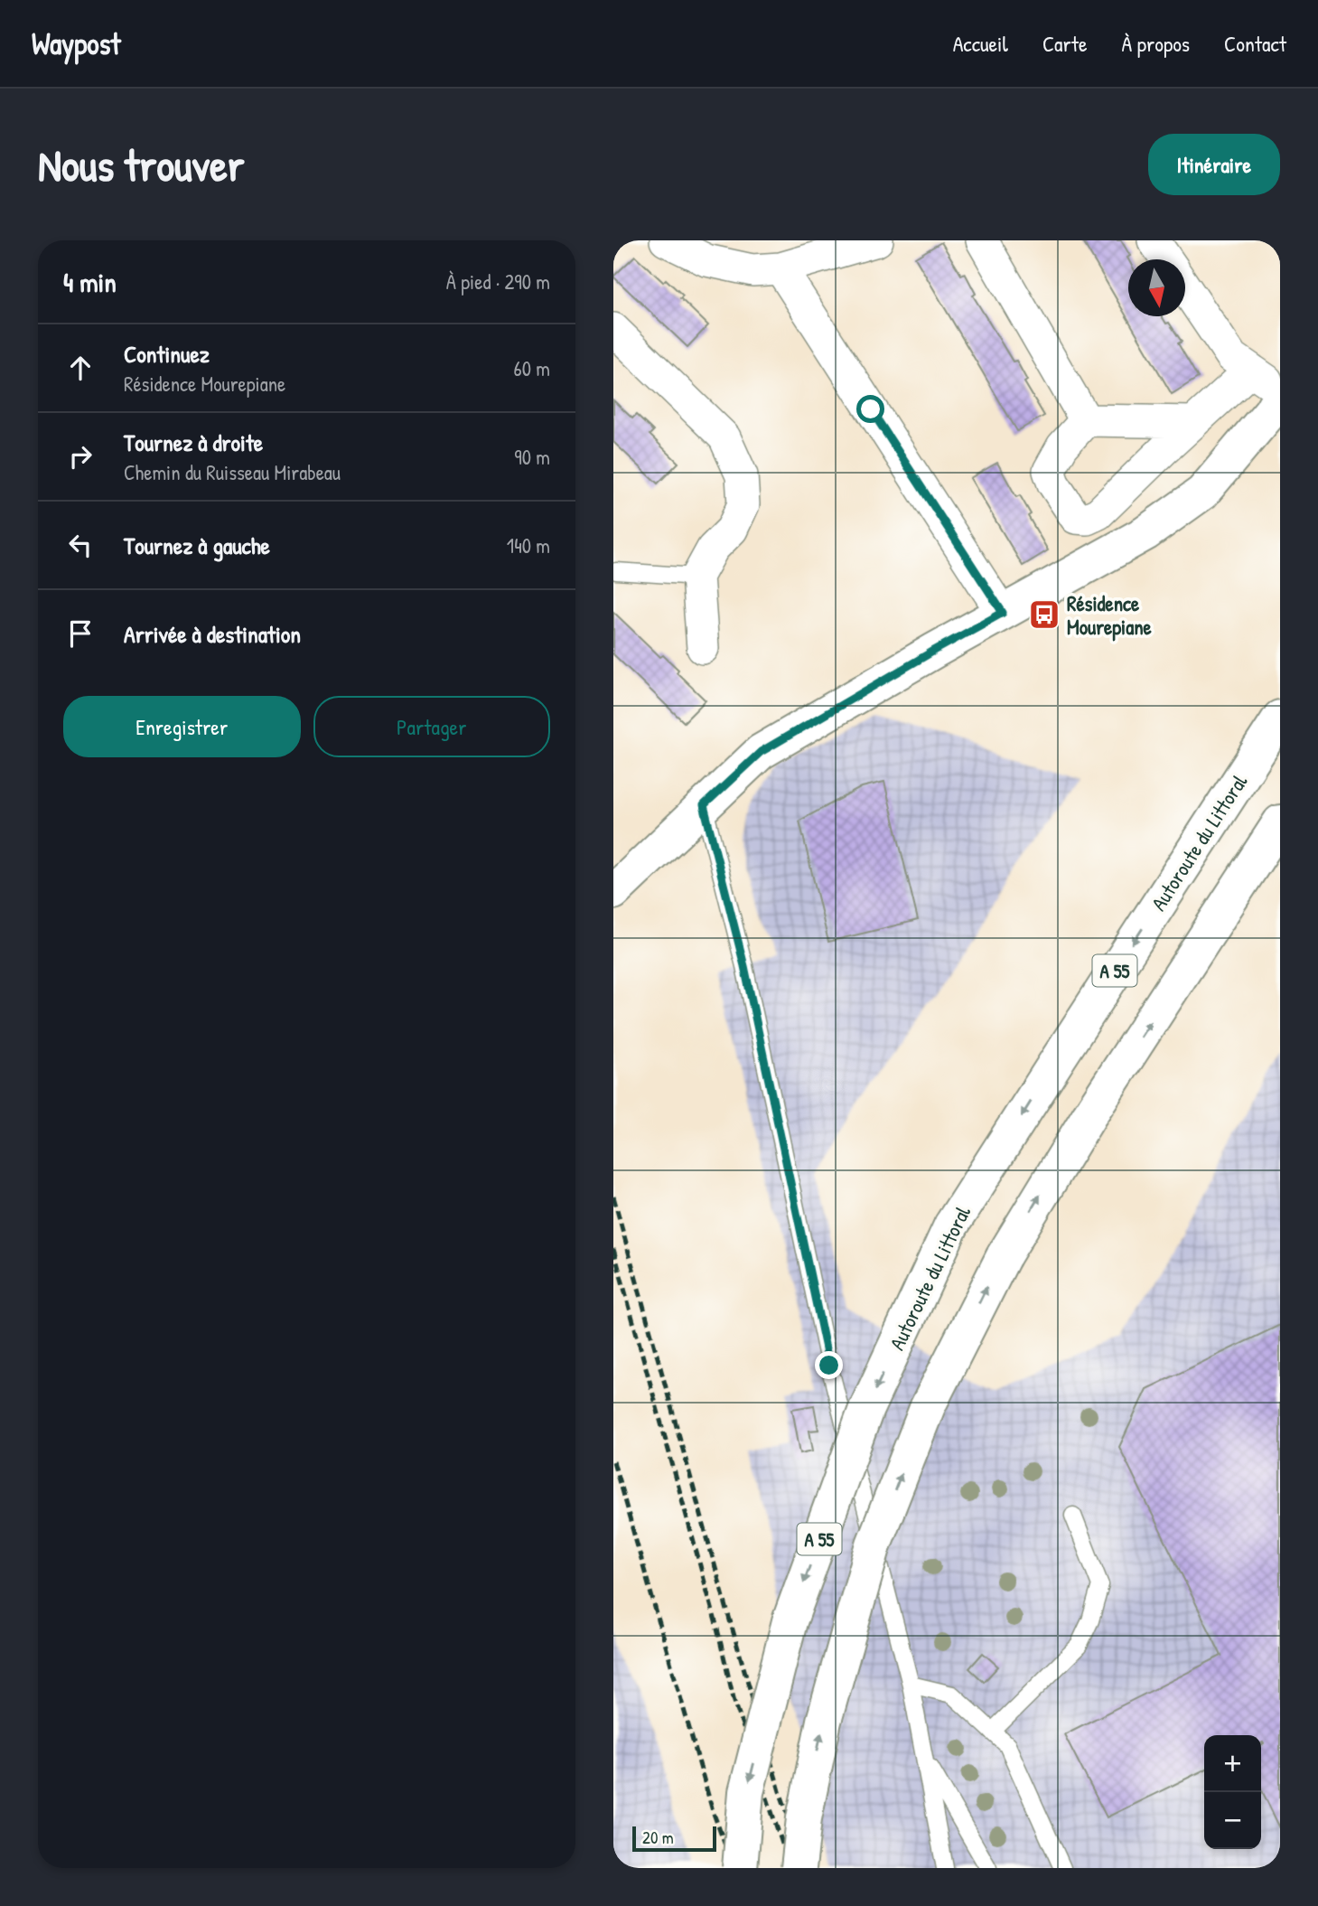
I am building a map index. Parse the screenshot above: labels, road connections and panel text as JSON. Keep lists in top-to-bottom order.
{
  "streets": {
    "main road": ["Autoroute du Littoral", "A 55"]
  },
  "places": {
    "bus stop": ["Résidence Mourepiane"]
  },
  "scale_bar": "20 m",
  "north": "bottom",
  "page": {
    "header": "Waypost",
    "nav": [
      "Accueil",
      "Carte",
      "À propos",
      "Contact"
    ],
    "buttons": [
      "Itinéraire",
      ["Enregistrer", "Partager"]
    ],
    "title": "Nous trouver",
    "heading": ["4 min", "À pied · 290 m"],
    "list": [
      ["Continuez", "Résidence Mourepiane", "60 m"],
      ["Tournez à droite", "Chemin du Ruisseau Mirabeau", "90 m"],
      ["Tournez à gauche", "140 m"],
      "Arrivée à destination"
    ],
    "map_buttons": ["+", "−"],
    "scale": "20 m"
  }
}
